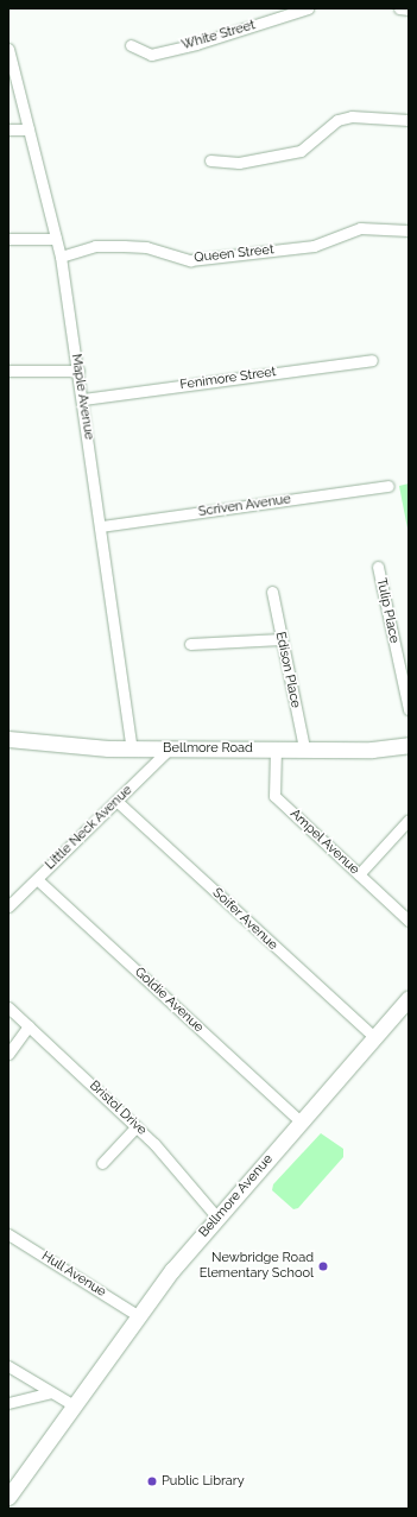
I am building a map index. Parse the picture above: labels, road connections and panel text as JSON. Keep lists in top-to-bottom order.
{
  "streets": {
    "main road": ["Bellmore Road", "Bellmore Avenue"],
    "street": [
      "White Street",
      "Queen Street",
      "Fenimore Street",
      "Maple Avenue",
      "Scriven Avenue",
      "Tulip Place",
      "Edison Place",
      "Little Neck Avenue",
      "Ampel Avenue",
      "Soifer Avenue",
      "Goldie Avenue",
      "Bristol Drive",
      "Hull Avenue"
    ]
  },
  "crossings": [
    ["Queen Street", "Maple Avenue"],
    ["Fenimore Street", "Maple Avenue"],
    ["Maple Avenue", "Scriven Avenue"],
    ["Maple Avenue", "Bellmore Road"],
    ["Edison Place", "Bellmore Road"],
    ["Bellmore Road", "Little Neck Avenue"],
    ["Bellmore Road", "Ampel Avenue"],
    ["Little Neck Avenue", "Soifer Avenue"],
    ["Little Neck Avenue", "Goldie Avenue"],
    ["Soifer Avenue", "Bellmore Avenue"],
    ["Goldie Avenue", "Bellmore Avenue"],
    ["Bristol Drive", "Bellmore Avenue"],
    ["Bellmore Avenue", "Hull Avenue"]
  ],
  "places": ["Newbridge Road Elementary School", "Public Library"]
}
